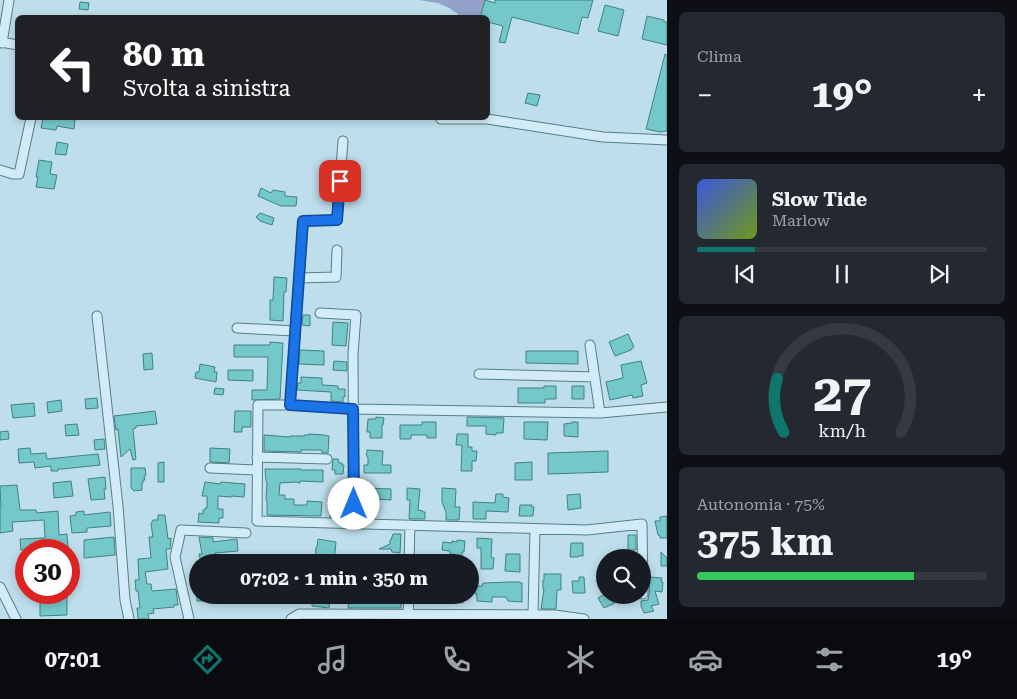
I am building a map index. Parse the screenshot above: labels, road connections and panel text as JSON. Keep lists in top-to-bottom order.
{
  "page": {
    "tile": [
      "Clima",
      ["Autonomia · 75%", "375 km"]
    ],
    "turn": ["80 m", "Svolta a sinistra"],
    "heat": ["−", "19°", "+"],
    "song": ["Slow Tide", "Marlow"],
    "limit": "30",
    "trip": "07:02 · 1 min · 350 m",
    "tabs": ["07:01", "19°"],
    "gauge": ["27", "km/h"]
  }
}
